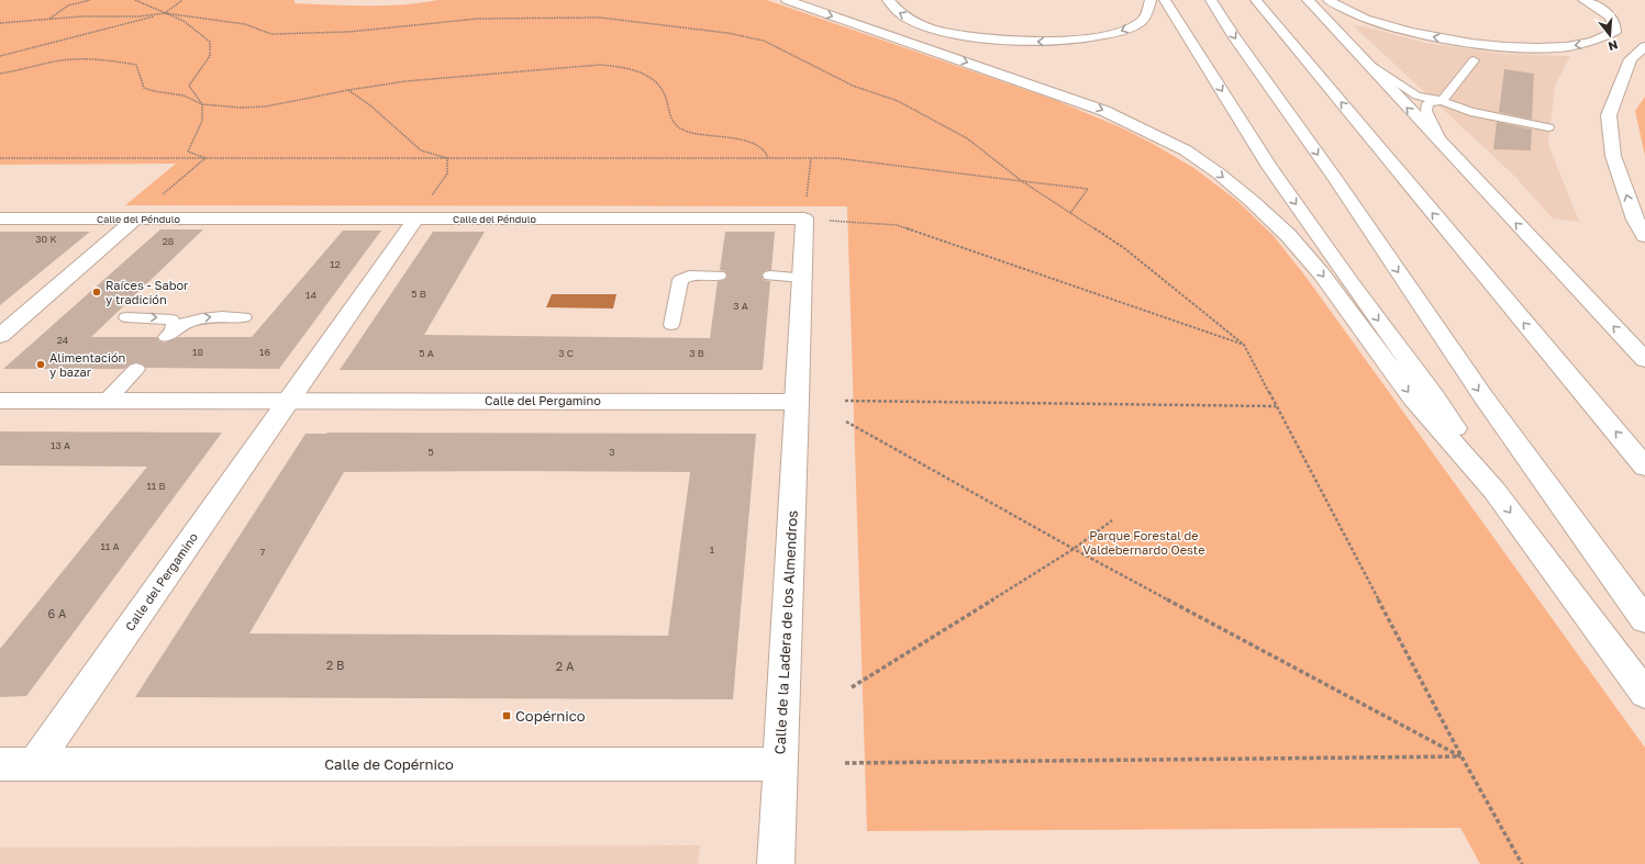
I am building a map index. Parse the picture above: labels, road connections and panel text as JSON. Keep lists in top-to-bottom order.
{
  "streets": {
    "main road": [
      "Calle del Péndulo",
      "Calle del Pergamino",
      "Calle de la Ladera de los Almendros",
      "Calle de Copérnico"
    ]
  },
  "crossings": [
    ["Calle del Péndulo", "Calle del Pergamino"],
    ["Calle del Pergamino", "Calle de la Ladera de los Almendros"],
    ["Calle del Pergamino", "Calle de Copérnico"],
    ["Calle de la Ladera de los Almendros", "Calle de Copérnico"]
  ],
  "parks": ["Parque Forestal de Valdebernardo Oeste"],
  "places": {
    "other": ["Raíces - Sabor y tradición", "Alimentación y bazar"],
    "transit": ["Copérnico"]
  },
  "house_numbers": [
    "30 K",
    "28",
    "12",
    "5 B",
    "14",
    "3 A",
    "24",
    "18",
    "16",
    "5 A",
    "3 C",
    "3 B",
    "13 A",
    "5",
    "3",
    "11 B",
    "11 A",
    "1",
    "7",
    "6 A",
    "2 B",
    "2 A"
  ],
  "north": "bottom"
}
